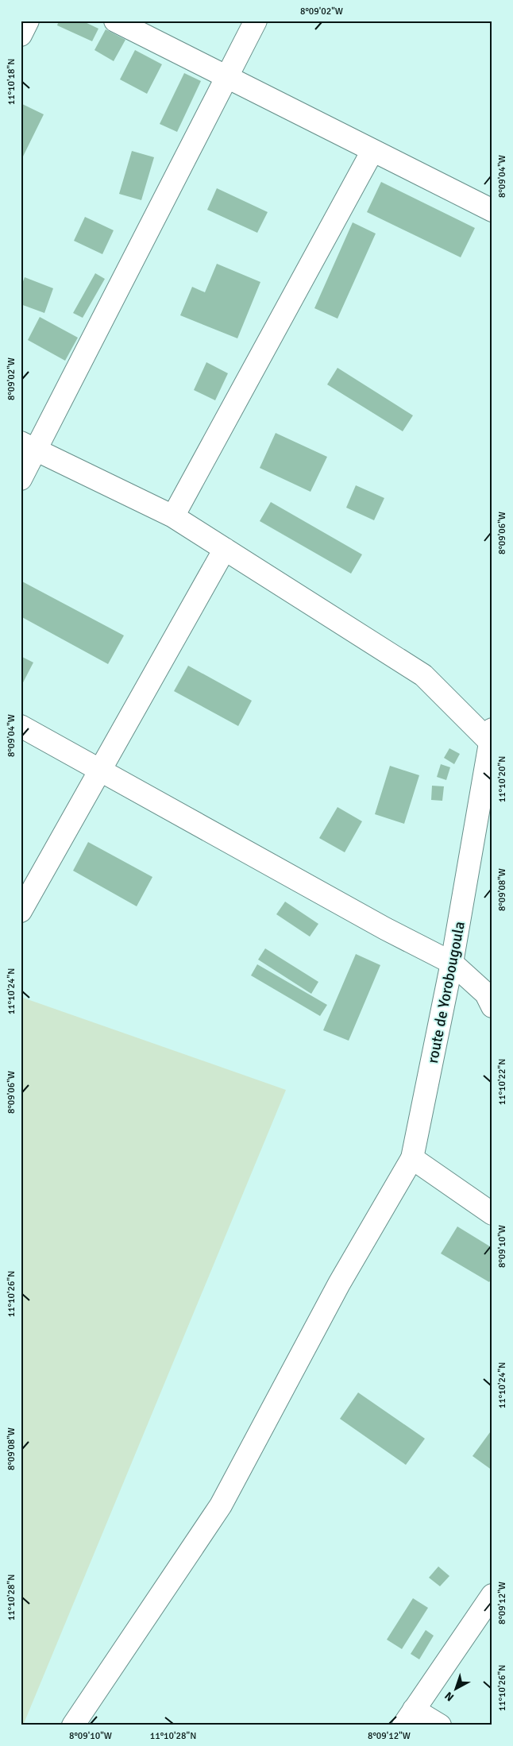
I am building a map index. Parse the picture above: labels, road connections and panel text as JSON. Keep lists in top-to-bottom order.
{
  "streets": {
    "street": ["route de Yorobougoula"]
  },
  "north": "bottom left",
  "coordinates": [
    "8°09'02\"W",
    "11°10'18\"N",
    "8°09'04\"W",
    "8°09'06\"W",
    "11°10'20\"N",
    "8°09'08\"W",
    "11°10'24\"N",
    "11°10'22\"N",
    "8°09'10\"W",
    "11°10'26\"N",
    "11°10'28\"N",
    "8°09'12\"W"
  ]
}
